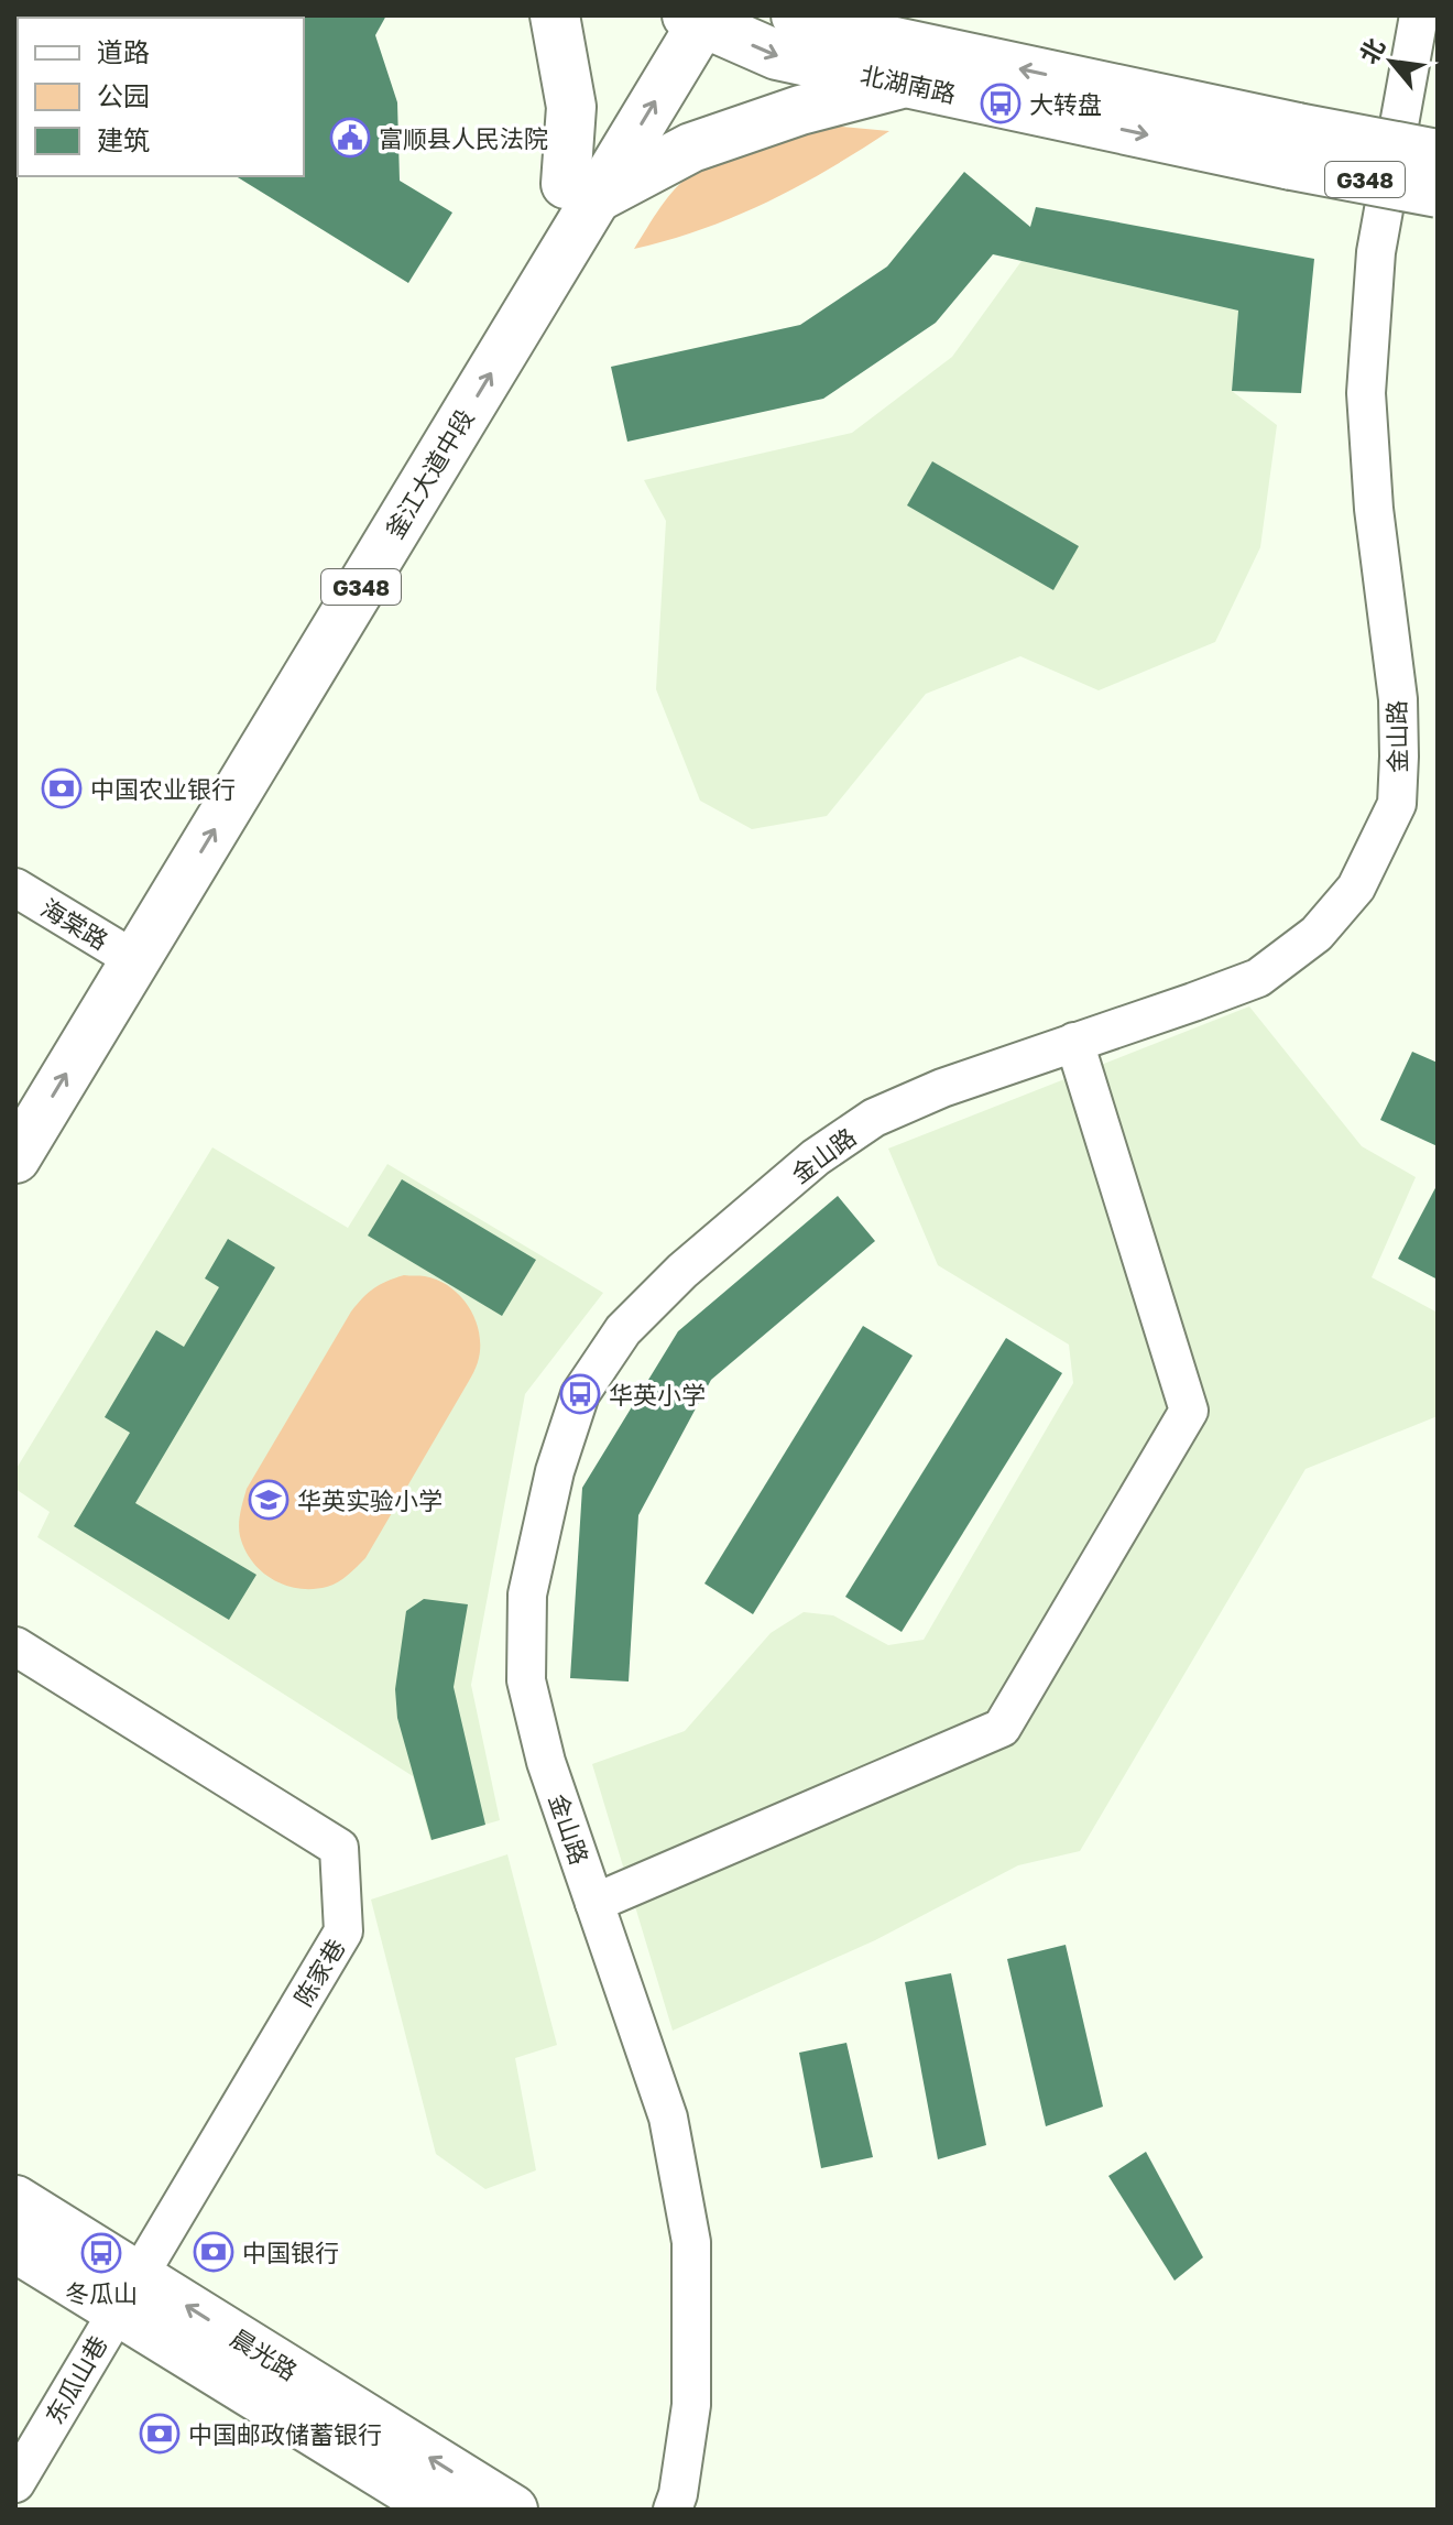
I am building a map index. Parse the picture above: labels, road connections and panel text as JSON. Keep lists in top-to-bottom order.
{
  "streets": {
    "main road": [
      "北湖南路",
      "G348",
      "釜江大道中段",
      "晨光路"
    ],
    "street": [
      "金山路",
      "海棠路",
      "陈家巷",
      "东瓜山巷"
    ]
  },
  "crossings": [
    ["北湖南路", "G348"],
    ["北湖南路", "釜江大道中段"],
    ["釜江大道中段", "海棠路"],
    ["陈家巷", "晨光路"],
    ["陈家巷", "东瓜山巷"],
    ["晨光路", "东瓜山巷"]
  ],
  "places": {
    "bus stop": ["大转盘", "华英小学", "冬瓜山"],
    "public building": ["富顺县人民法院"],
    "bank": ["中国农业银行", "中国银行", "中国邮政储蓄银行"],
    "school or university": ["华英实验小学"]
  },
  "legend": ["道路", "公园", "建筑"],
  "north": "top left"
}
